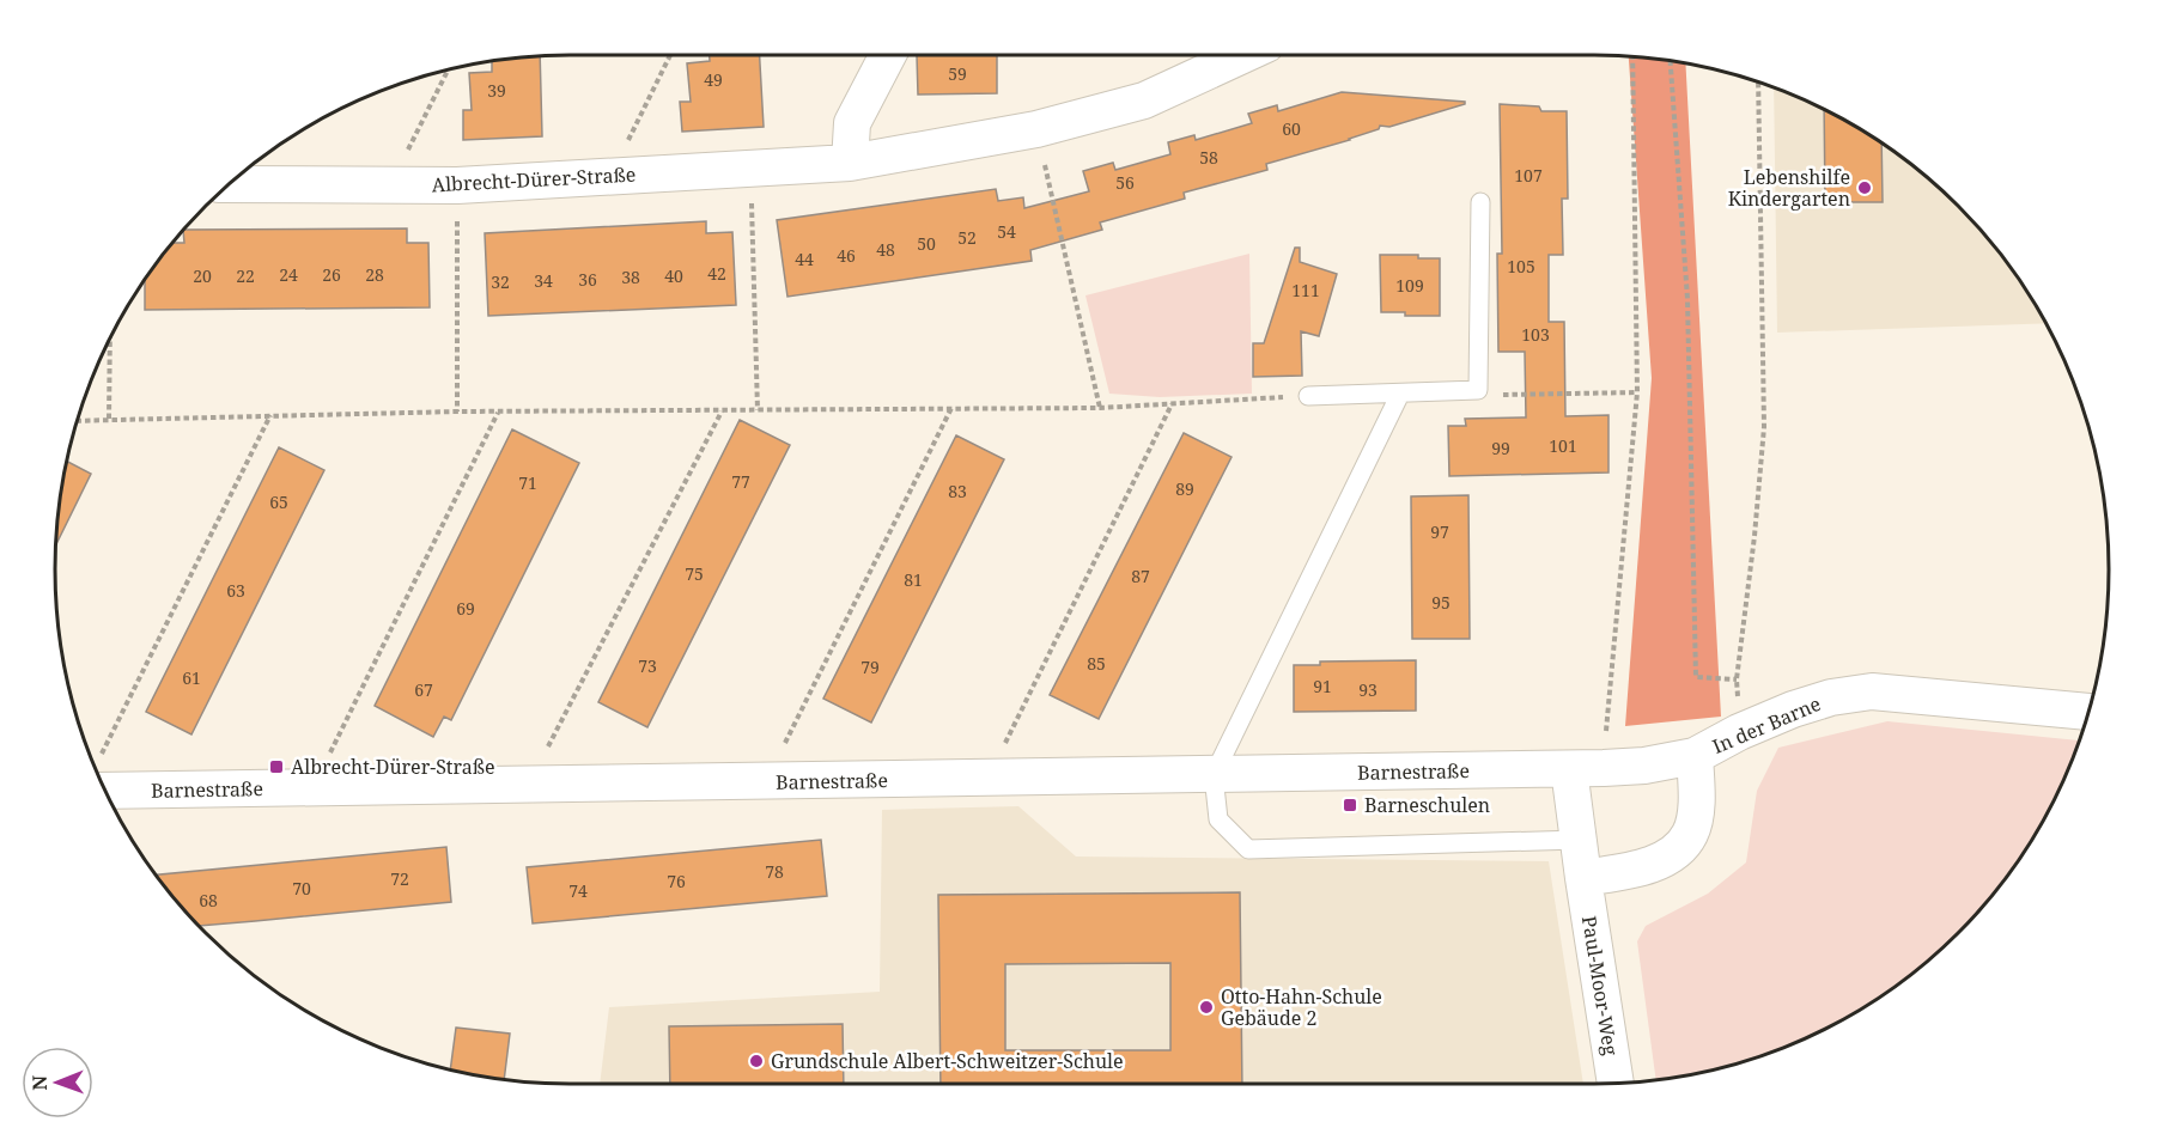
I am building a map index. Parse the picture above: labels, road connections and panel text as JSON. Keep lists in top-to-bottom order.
{
  "streets": {
    "street": [
      "Albrecht-Dürer-Straße",
      "In der Barne",
      "Barnestraße",
      "Paul-Moor-Weg"
    ]
  },
  "crossings": [
    ["In der Barne", "Barnestraße"]
  ],
  "places": {
    "other": ["Lebenshilfe Kindergarten", "Otto-Hahn-Schule Gebäude 2", "Grundschule Albert-Schweitzer-Schule"],
    "transit": ["Albrecht-Dürer-Straße", "Barneschulen"]
  },
  "house_numbers": [
    "59",
    "49",
    "39",
    "60",
    "58",
    "107",
    "56",
    "54",
    "52",
    "50",
    "48",
    "46",
    "44",
    "105",
    "42",
    "24",
    "26",
    "28",
    "20",
    "22",
    "40",
    "38",
    "36",
    "34",
    "32",
    "109",
    "111",
    "103",
    "101",
    "99",
    "77",
    "71",
    "89",
    "83",
    "65",
    "97",
    "75",
    "87",
    "81",
    "63",
    "95",
    "69",
    "85",
    "73",
    "79",
    "61",
    "91",
    "67",
    "93",
    "78",
    "72",
    "76",
    "70",
    "74",
    "68"
  ],
  "north": "left"
}
